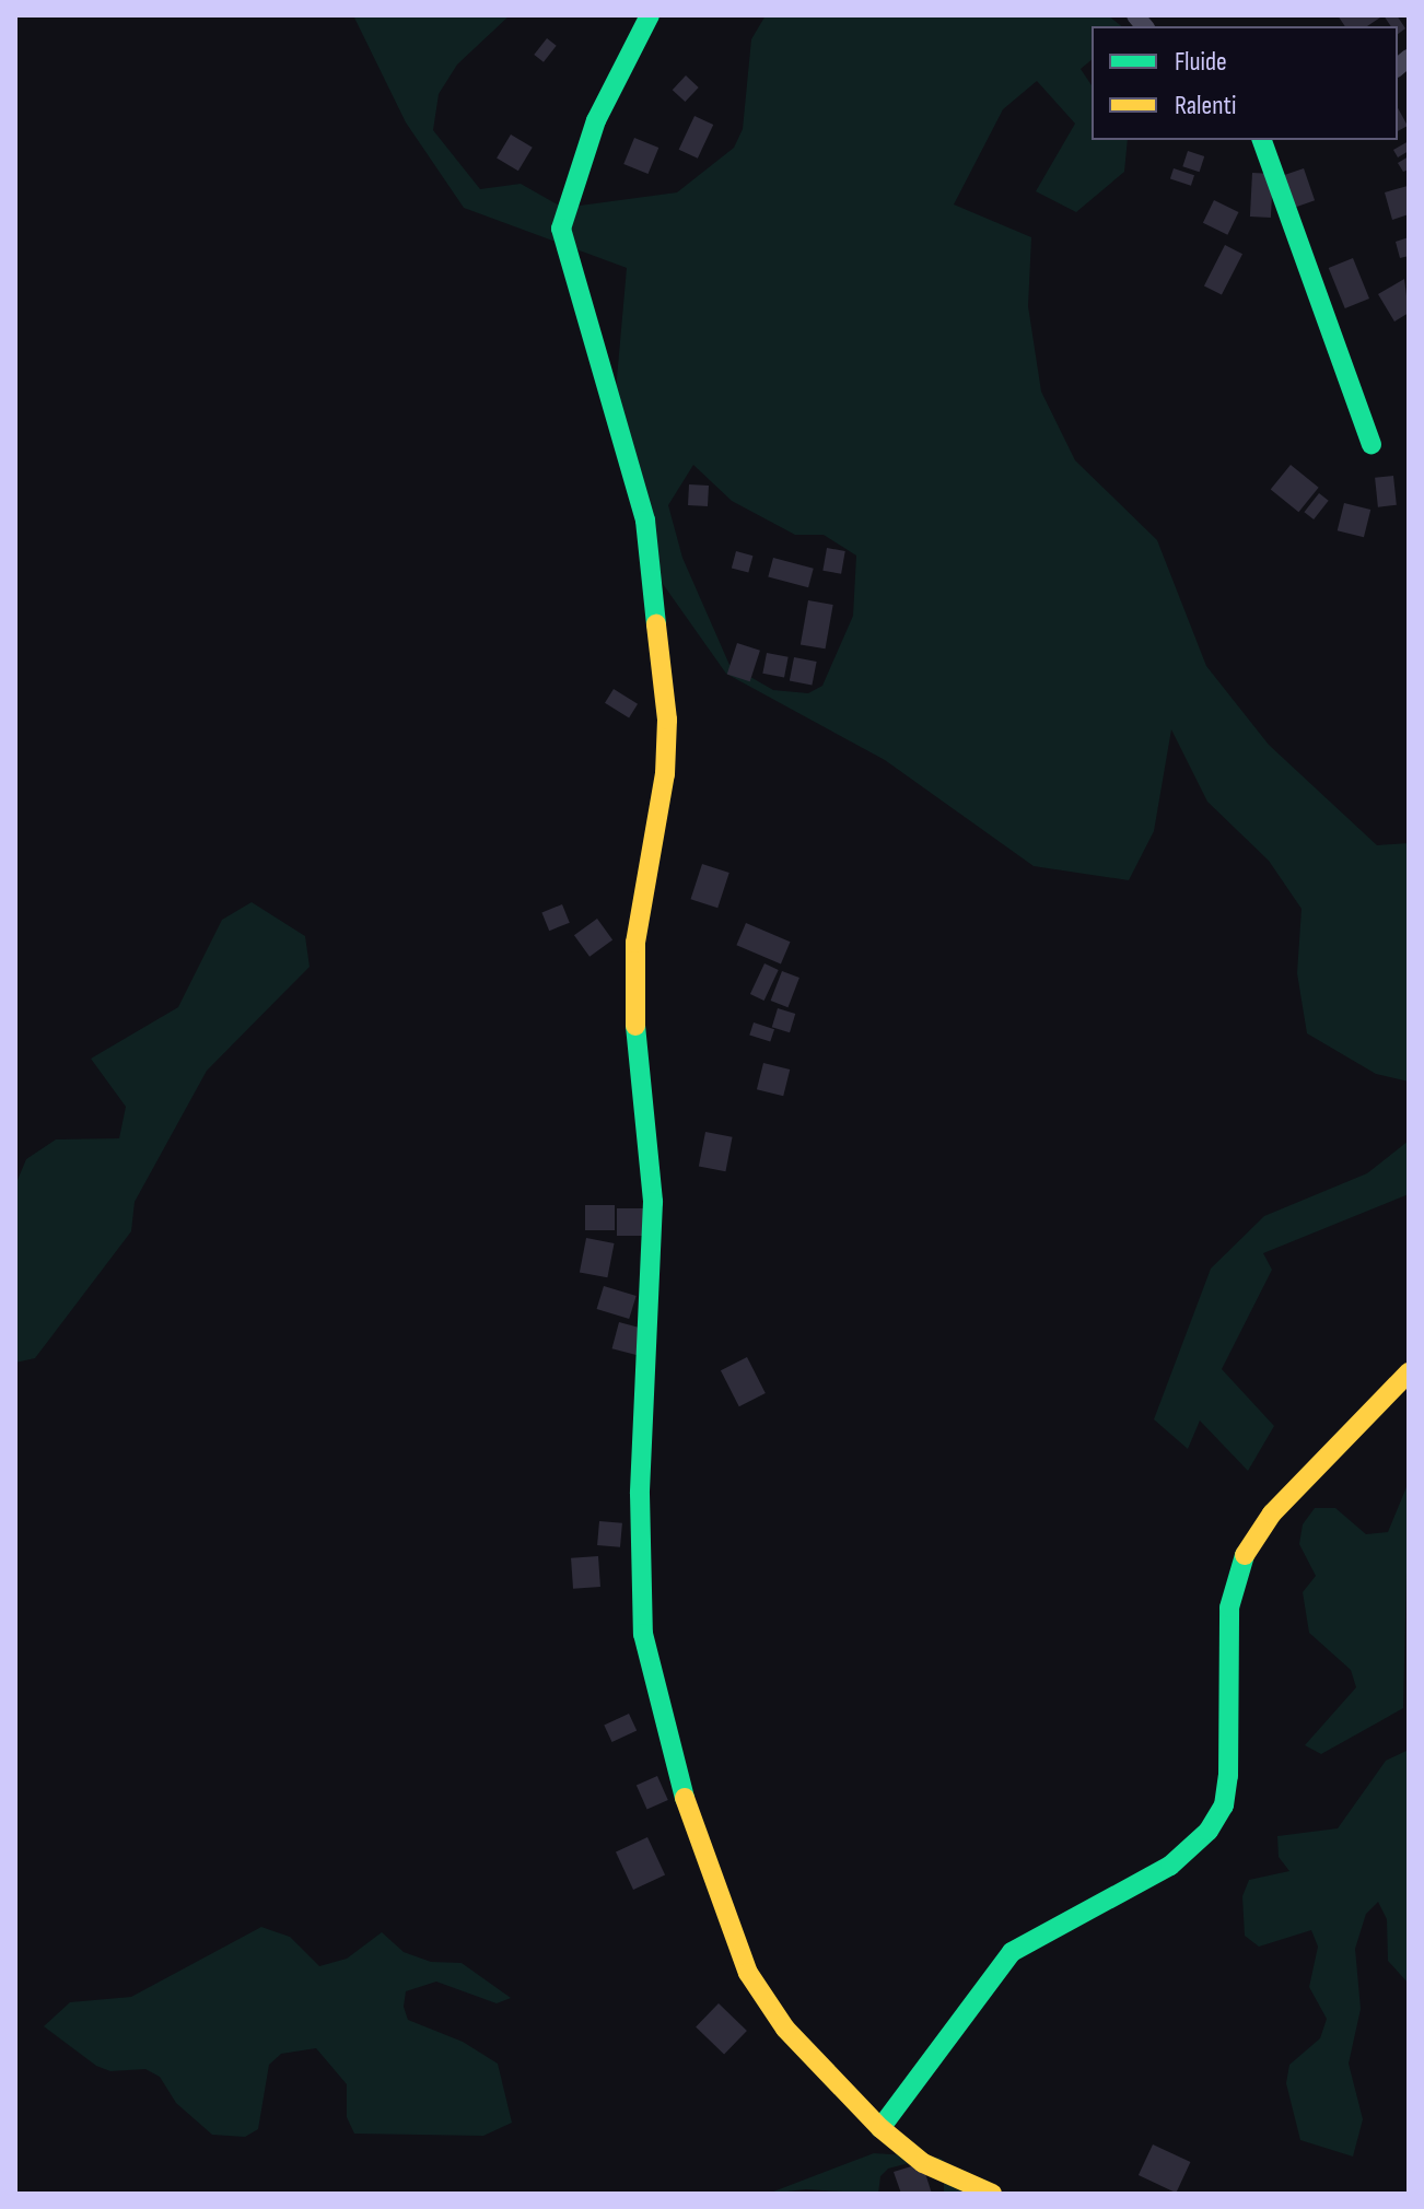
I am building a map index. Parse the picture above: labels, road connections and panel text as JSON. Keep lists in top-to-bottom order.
{
  "legend": ["Fluide", "Ralenti"]
}
